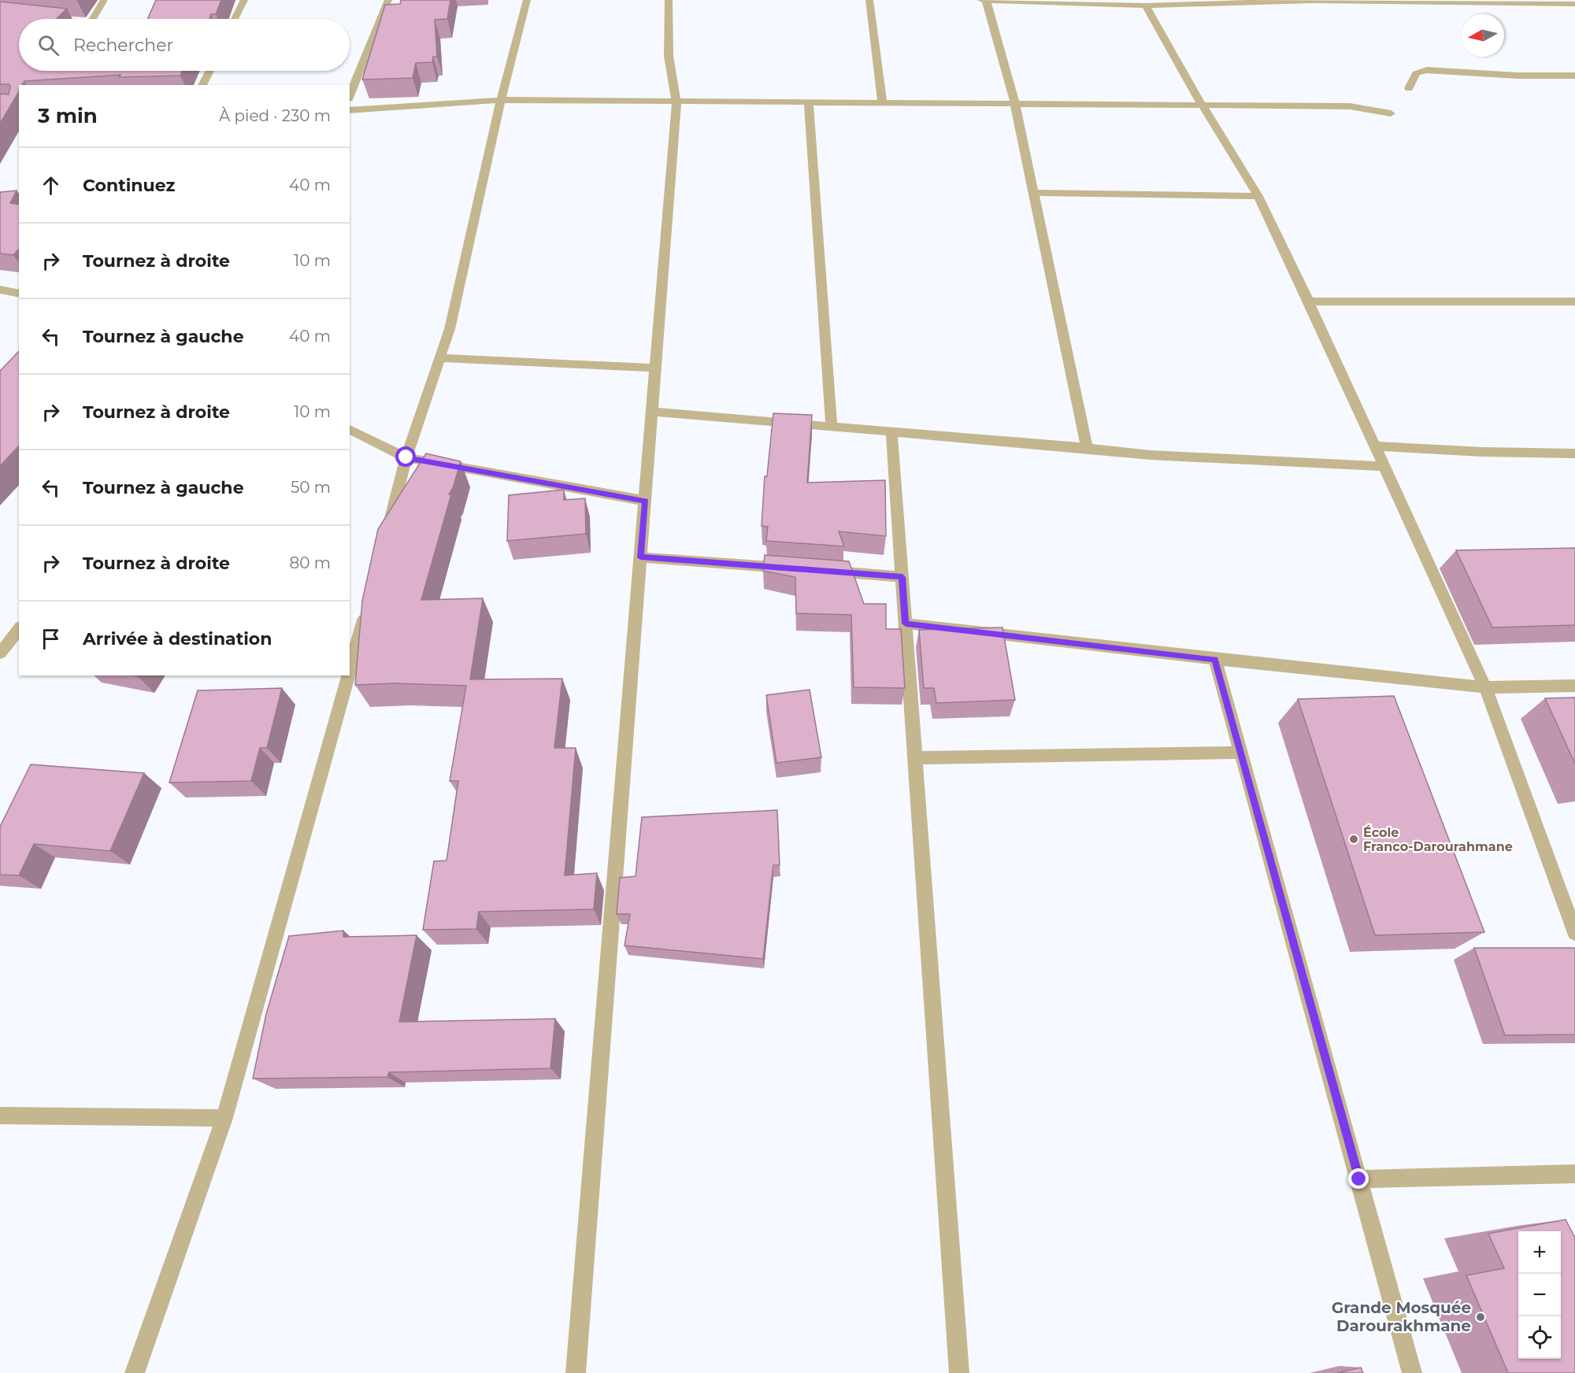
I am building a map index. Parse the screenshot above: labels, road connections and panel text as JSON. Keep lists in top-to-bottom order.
{
  "places": ["École Franco-Darourahmane", "Grande Mosquée Darourakhmane"],
  "north": "left",
  "page": {
    "search": "Rechercher",
    "heading": ["3 min", "À pied · 230 m"],
    "list": [
      ["Continuez", "40 m"],
      ["Tournez à droite", "10 m"],
      ["Tournez à gauche", "40 m"],
      ["Tournez à droite", "10 m"],
      ["Tournez à gauche", "50 m"],
      ["Tournez à droite", "80 m"],
      "Arrivée à destination"
    ],
    "map_buttons": ["+", "−"]
  }
}
